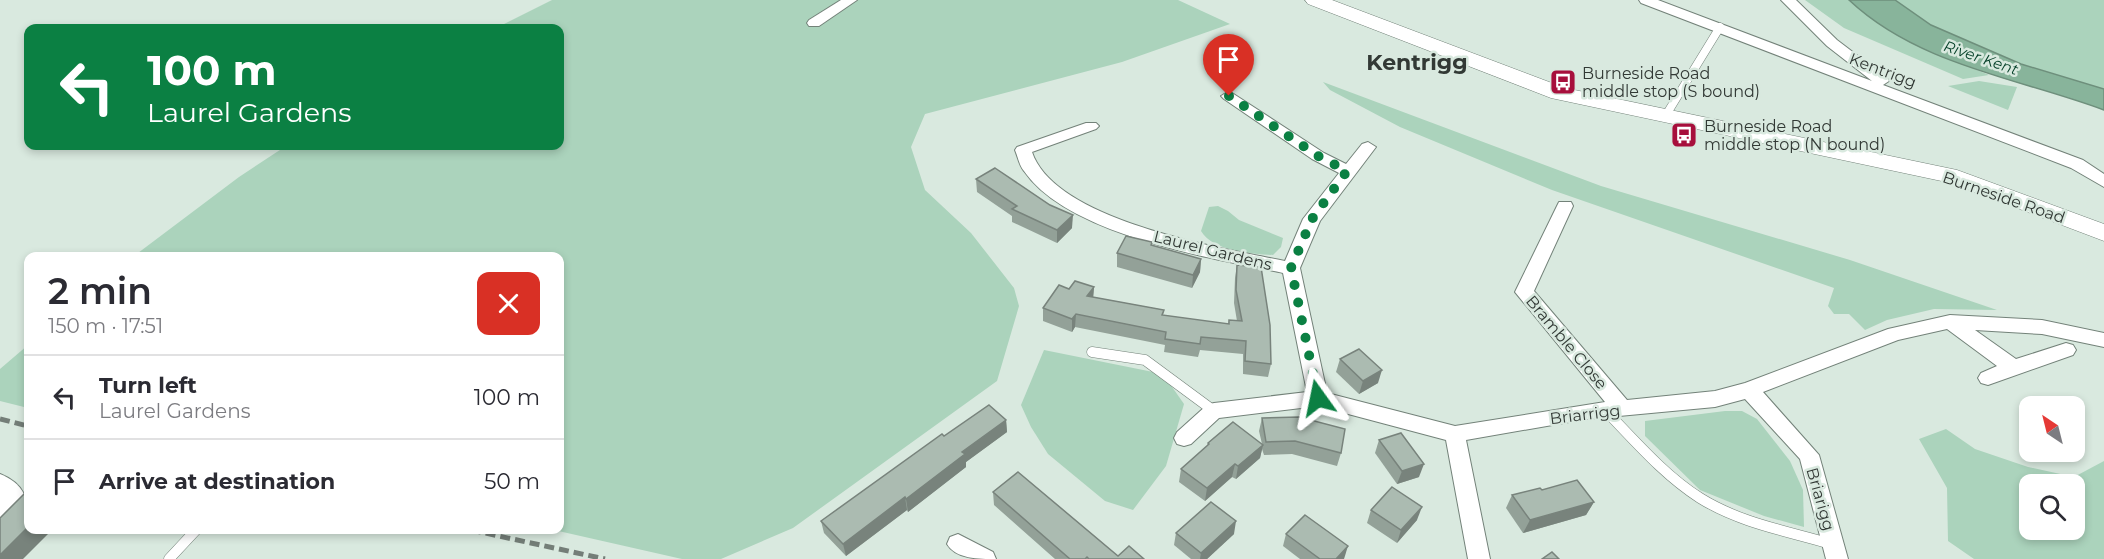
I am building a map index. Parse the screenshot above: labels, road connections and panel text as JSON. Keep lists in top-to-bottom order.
{
  "streets": {
    "street": [
      "Kentrigg",
      "Burneside Road",
      "Laurel Gardens",
      "Bramble Close",
      "Briarrigg",
      "Briarigg"
    ]
  },
  "crossings": [
    ["Laurel Gardens", "Briarrigg"],
    ["Bramble Close", "Briarrigg"],
    ["Briarrigg", "Briarigg"]
  ],
  "districts": ["Kentrigg"],
  "water": ["River Kent"],
  "places": {
    "bus stop": ["Burneside Road middle stop (S bound)", "Burneside Road middle stop (N bound)"]
  },
  "north": "top left",
  "page": {
    "turn": ["100 m", "Laurel Gardens"],
    "heading": ["2 min", "150 m · 17:51"],
    "list": [
      {
        "name": "Turn left",
        "note": "Laurel Gardens",
        "value": "100 m"
      },
      {
        "name": "Arrive at destination",
        "value": "50 m"
      }
    ]
  }
}
